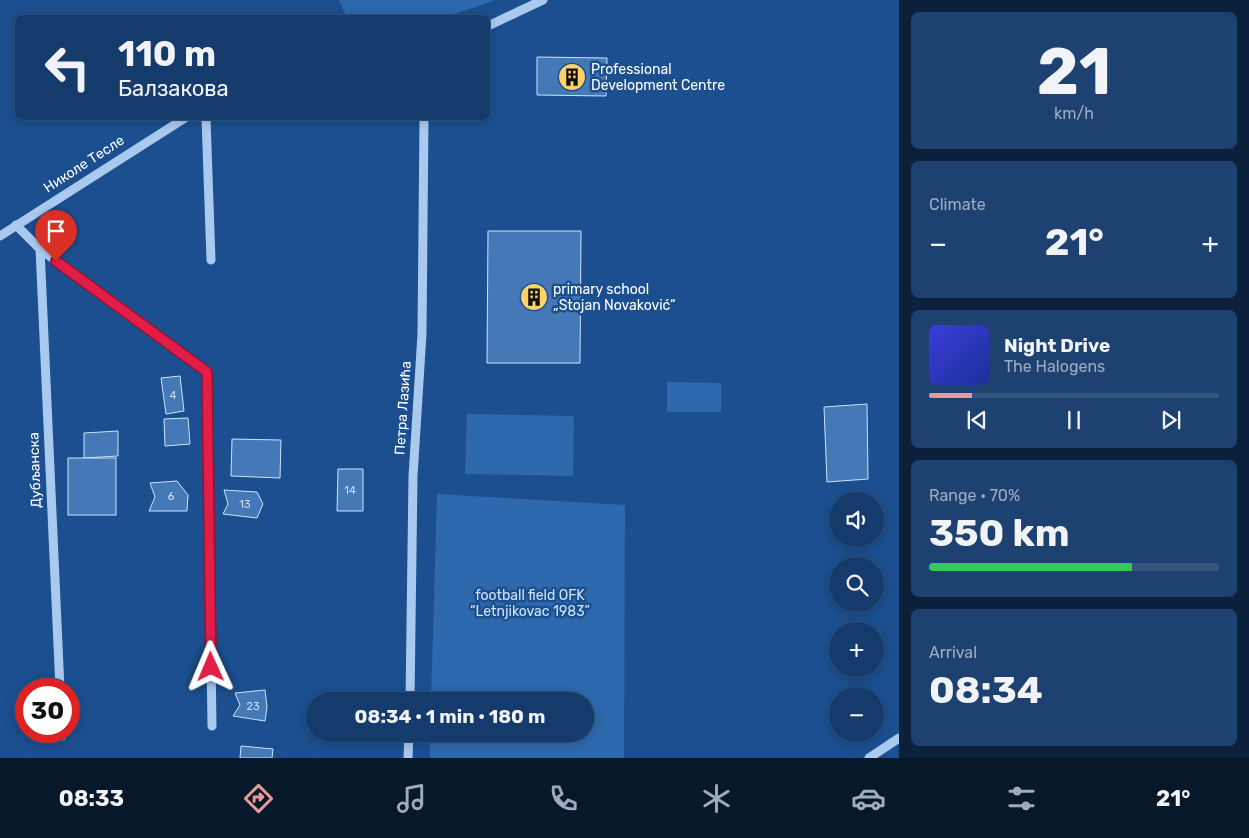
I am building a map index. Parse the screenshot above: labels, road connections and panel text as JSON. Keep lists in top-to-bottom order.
{
  "streets": {
    "street": ["Николе Тесле", "Петра Лазића", "Дубљанска"]
  },
  "parks": ["football field OFK “Letnjikovac 1983”"],
  "places": {
    "building": ["Professional Development Centre", "primary school „Stojan Novaković“"]
  },
  "house_numbers": [
    "4",
    "14",
    "6",
    "13",
    "23"
  ],
  "page": {
    "tile": [
      ["21", "km/h"],
      "Climate",
      ["Range · 70%", "350 km"],
      ["Arrival", "08:34"]
    ],
    "turn": ["110 m", "Балзакова"],
    "heat": ["−", "21°", "+"],
    "song": ["Night Drive", "The Halogens"],
    "map_buttons": ["+", "−"],
    "limit": "30",
    "trip": "08:34 · 1 min · 180 m",
    "tabs": ["08:33", "21°"]
  }
}
